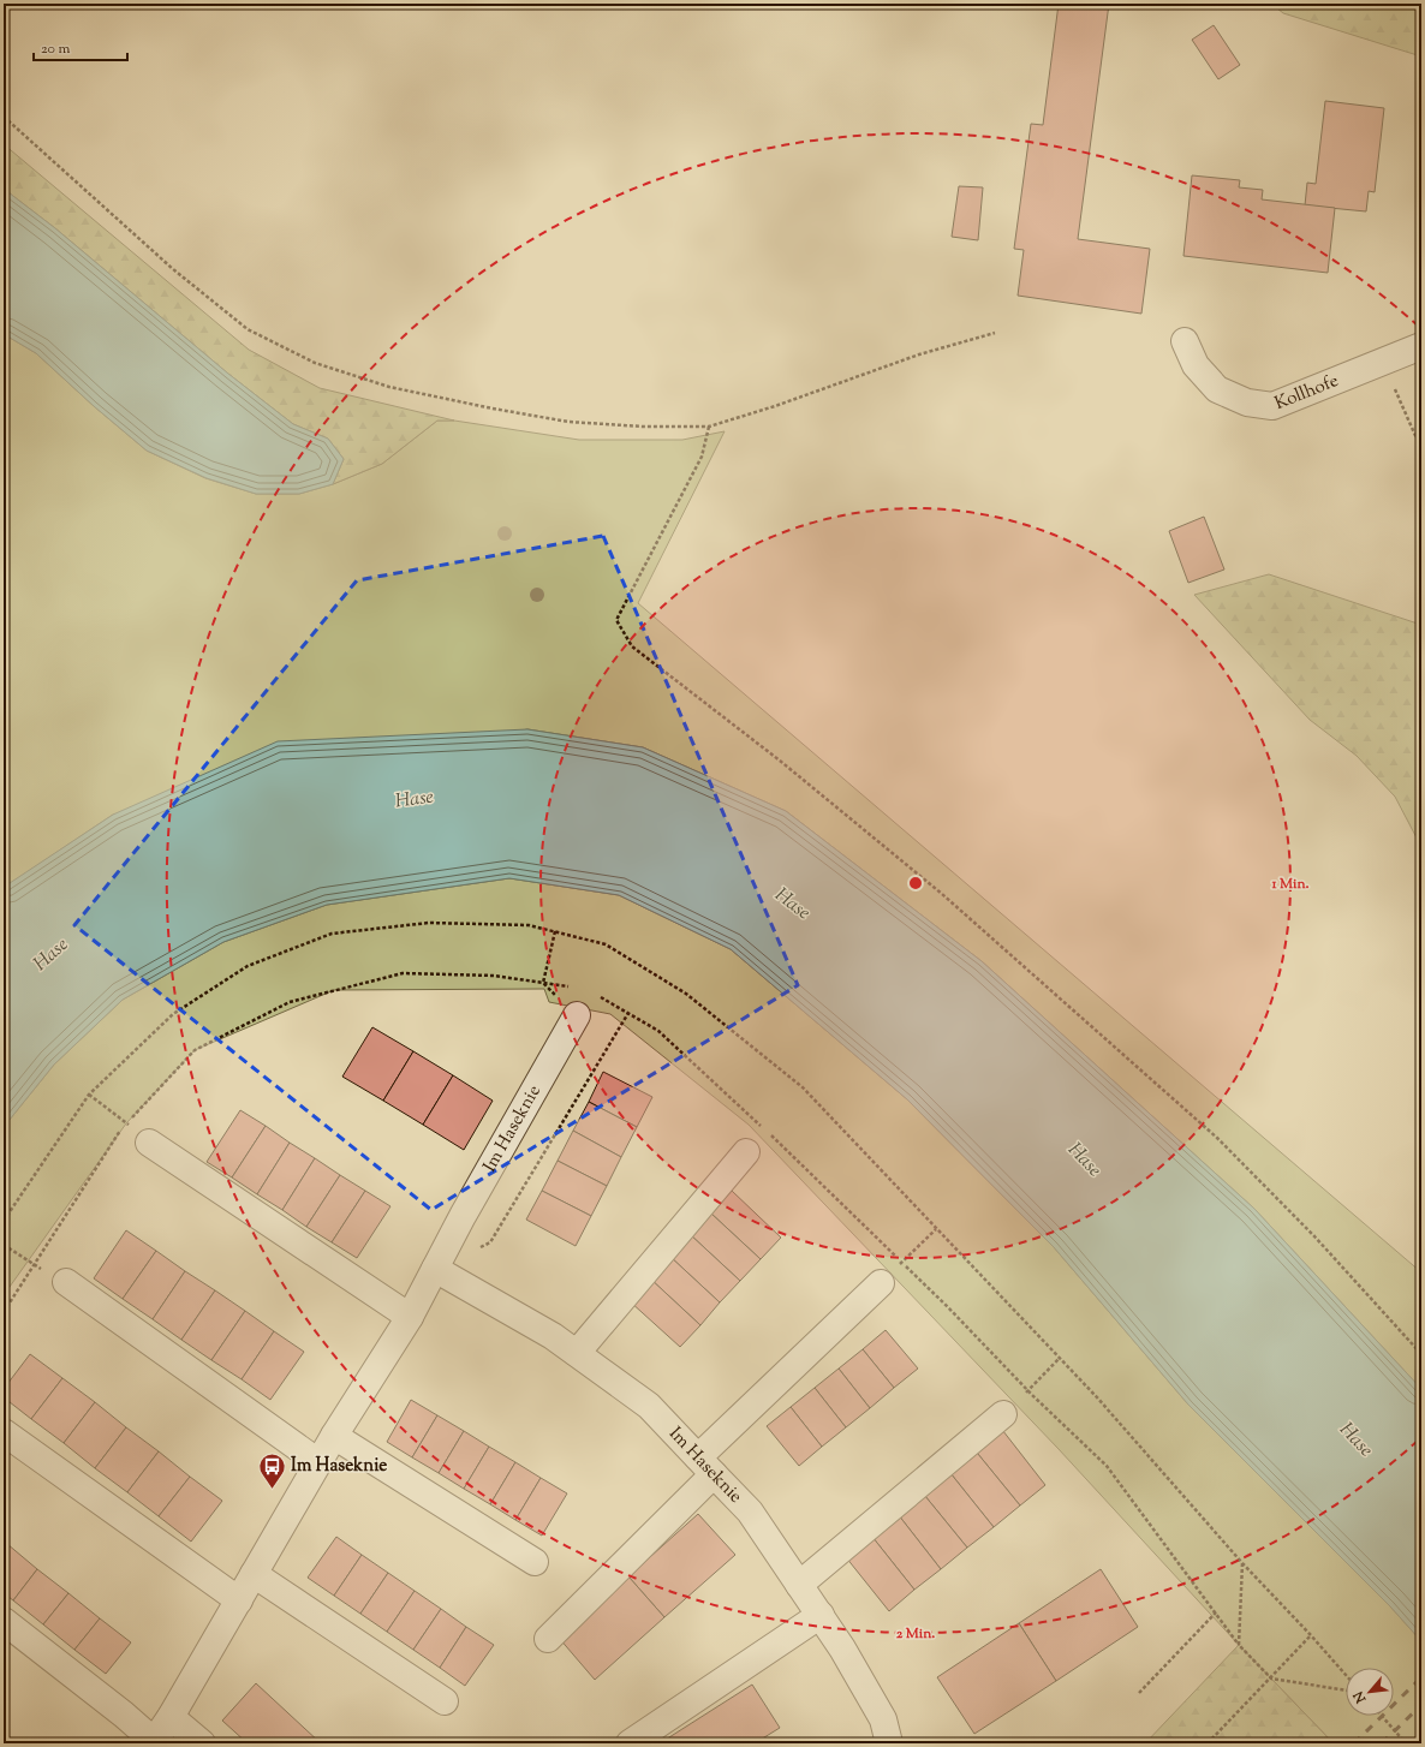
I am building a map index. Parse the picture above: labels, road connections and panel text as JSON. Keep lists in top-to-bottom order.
{
  "streets": {
    "street": ["Kollhofe", "Im Haseknie"]
  },
  "water": ["Hase"],
  "places": {
    "bus stop": ["Im Haseknie"]
  },
  "scale_bar": "20 m",
  "north": "bottom left",
  "rings": ["1 Min.", "2 Min."]
}
